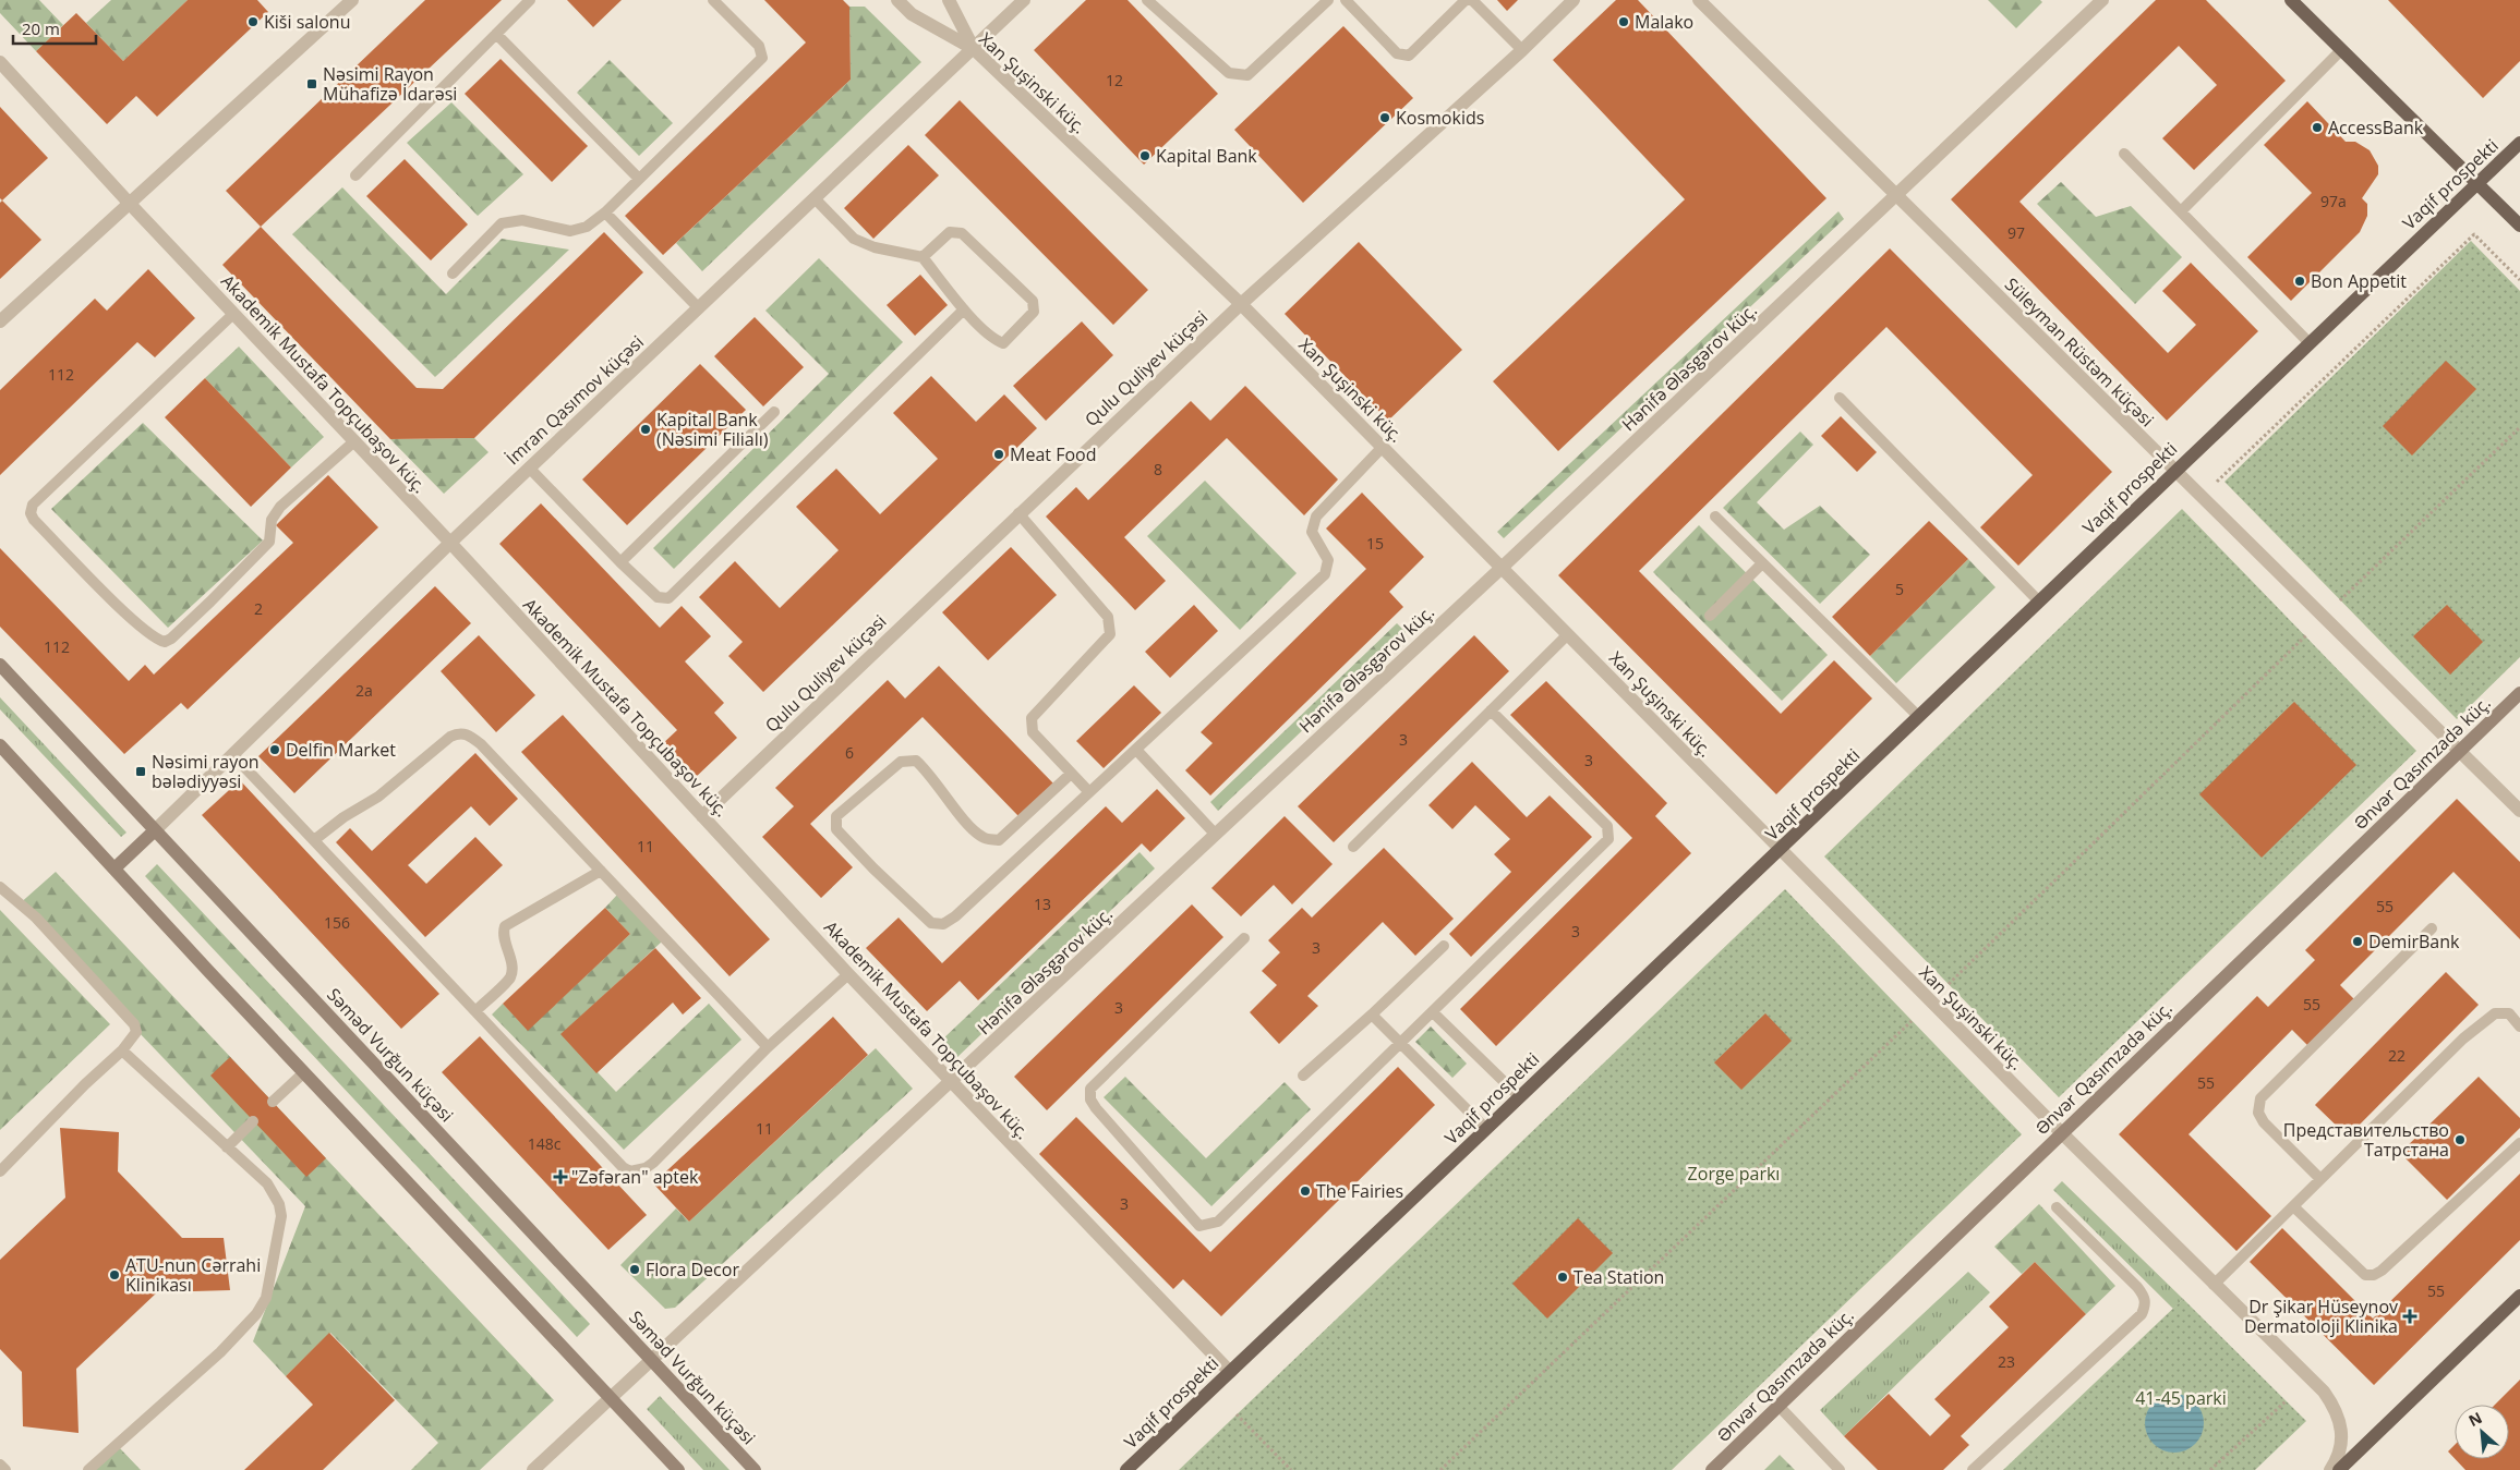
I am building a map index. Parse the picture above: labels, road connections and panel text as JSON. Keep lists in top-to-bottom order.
{
  "streets": {
    "main road": ["Vaqif prospekti", "Ənvər Qasımzadə küç.", "Səməd Vurğun küçəsi"],
    "street": [
      "Xan Şuşinski küç.",
      "Süleyman Rüstəm küçəsi",
      "Hənifə Ələsgərov küç.",
      "Qulu Quliyev küçəsi",
      "Akademik Mustafa Topçubaşov küç.",
      "İmran Qasımov küçəsi"
    ]
  },
  "crossings": [
    ["Xan Şuşinski küç.", "Vaqif prospekti"],
    ["Xan Şuşinski küç.", "Hənifə Ələsgərov küç."],
    ["Xan Şuşinski küç.", "Qulu Quliyev küçəsi"],
    ["Xan Şuşinski küç.", "İmran Qasımov küçəsi"],
    ["Xan Şuşinski küç.", "Ənvər Qasımzadə küç."],
    ["Vaqif prospekti", "Süleyman Rüstəm küçəsi"],
    ["Vaqif prospekti", "Akademik Mustafa Topçubaşov küç."],
    ["Süleyman Rüstəm küçəsi", "Hənifə Ələsgərov küç."],
    ["Süleyman Rüstəm küçəsi", "Ənvər Qasımzadə küç."],
    ["Hənifə Ələsgərov küç.", "Akademik Mustafa Topçubaşov küç."],
    ["Hənifə Ələsgərov küç.", "Səməd Vurğun küçəsi"],
    ["Qulu Quliyev küçəsi", "Akademik Mustafa Topçubaşov küç."],
    ["Akademik Mustafa Topçubaşov küç.", "İmran Qasımov küçəsi"],
    ["İmran Qasımov küçəsi", "Səməd Vurğun küçəsi"]
  ],
  "parks": ["Zorge parkı", "41-45 parki"],
  "places": {
    "other": [
      "Kiši salonu",
      "Malako",
      "Kosmokids",
      "AccessBank",
      "Kapital Bank",
      "Bon Appetit",
      "Kapital Bank (Nəsimi Filialı)",
      "Meat Food",
      "Delfin Market",
      "DemirBank",
      "Представительство Татрстана",
      "The Fairies",
      "Flora Decor",
      "ATU-nun Cərrahi Klinikası",
      "Tea Station"
    ],
    "transit": ["Nəsimi Rayon Mühafizə İdarəsi", "Nəsimi rayon bələdiyyəsi"],
    "health": ["\"Zəfəran\" aptek", "Dr Şikar Hüseynov Dermatoloji Klinika"]
  },
  "house_numbers": [
    "12",
    "97a",
    "97",
    "112",
    "8",
    "15",
    "5",
    "2",
    "112",
    "2a",
    "3",
    "6",
    "3",
    "11",
    "13",
    "55",
    "156",
    "3",
    "3",
    "55",
    "3",
    "22",
    "55",
    "11",
    "148c",
    "3",
    "55",
    "23"
  ],
  "scale_bar": "20 m",
  "north": "top left"
}
